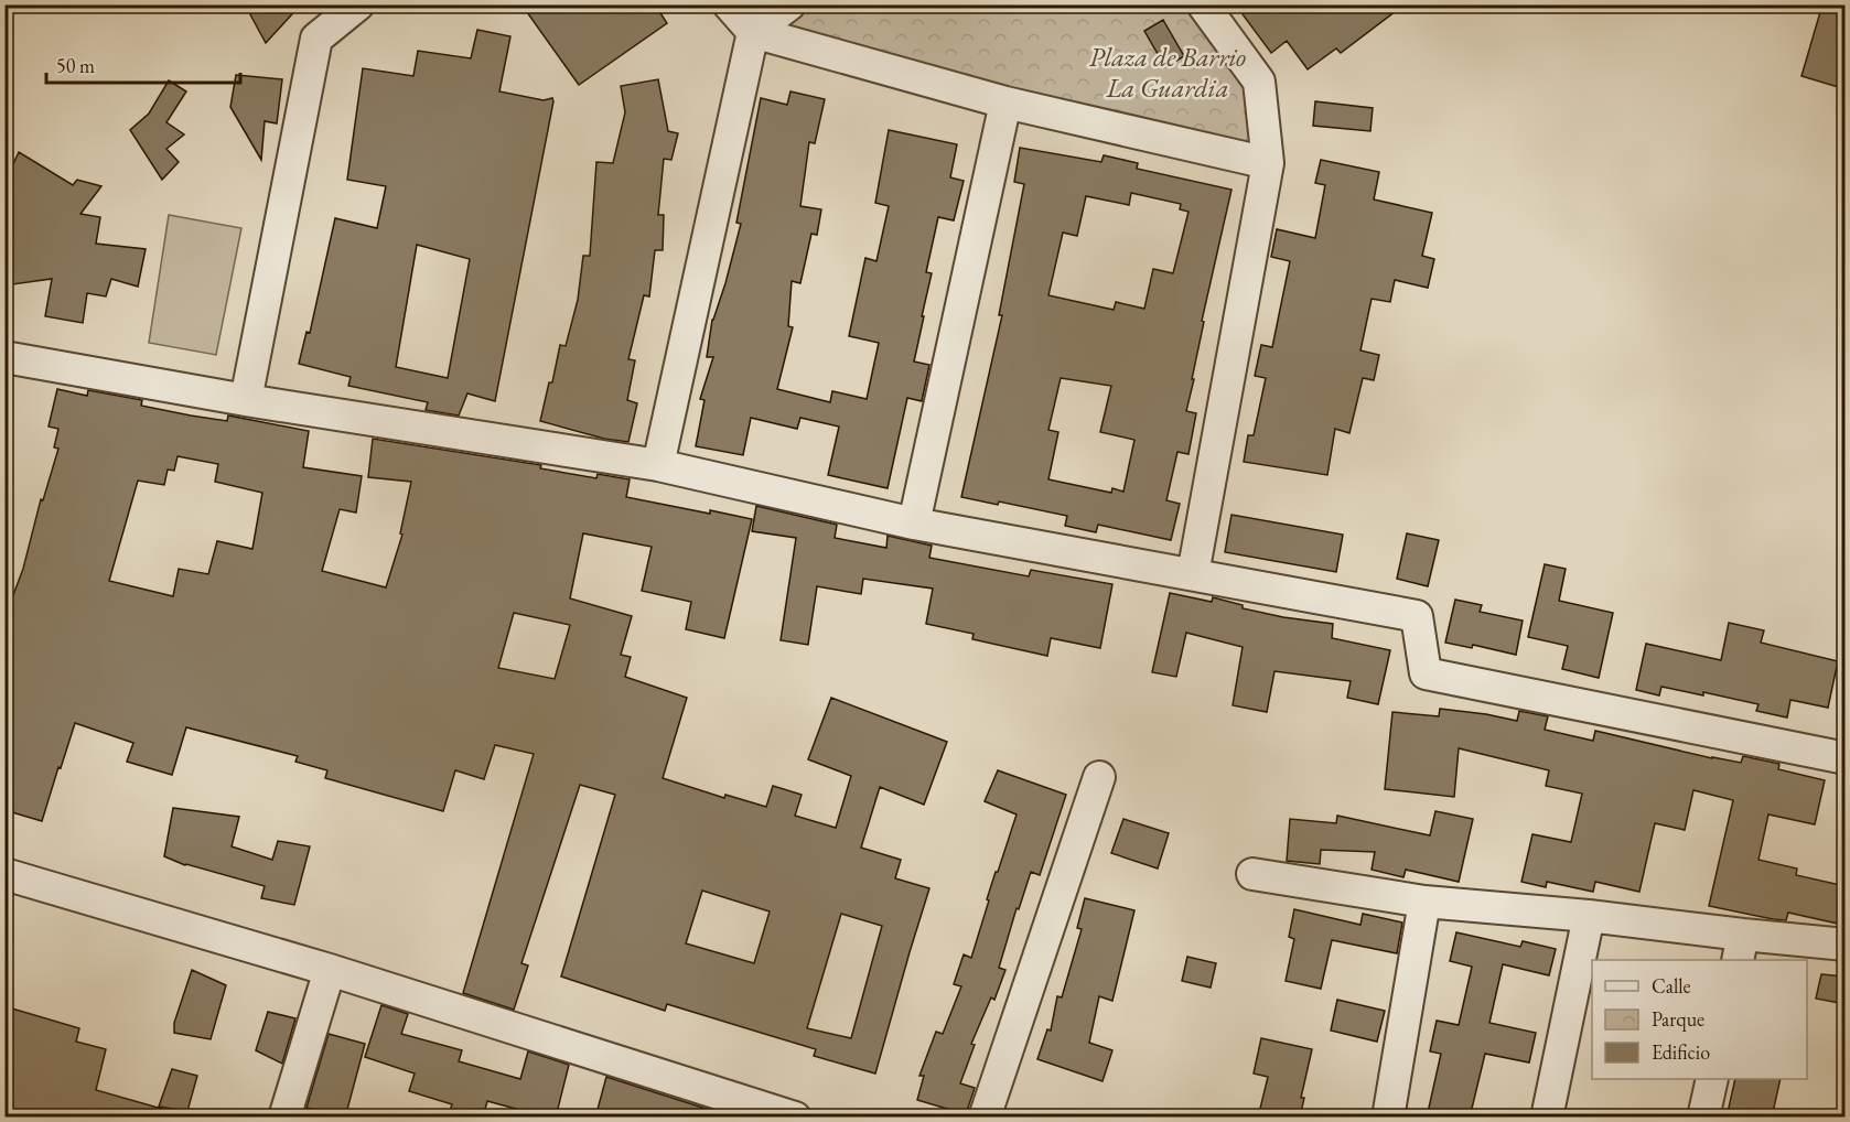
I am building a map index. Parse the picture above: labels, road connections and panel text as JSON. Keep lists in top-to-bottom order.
{
  "parks": ["Plaza de Barrio La Guardia"],
  "legend": ["Calle", "Parque", "Edificio"],
  "scale_bar": "50 m"
}
